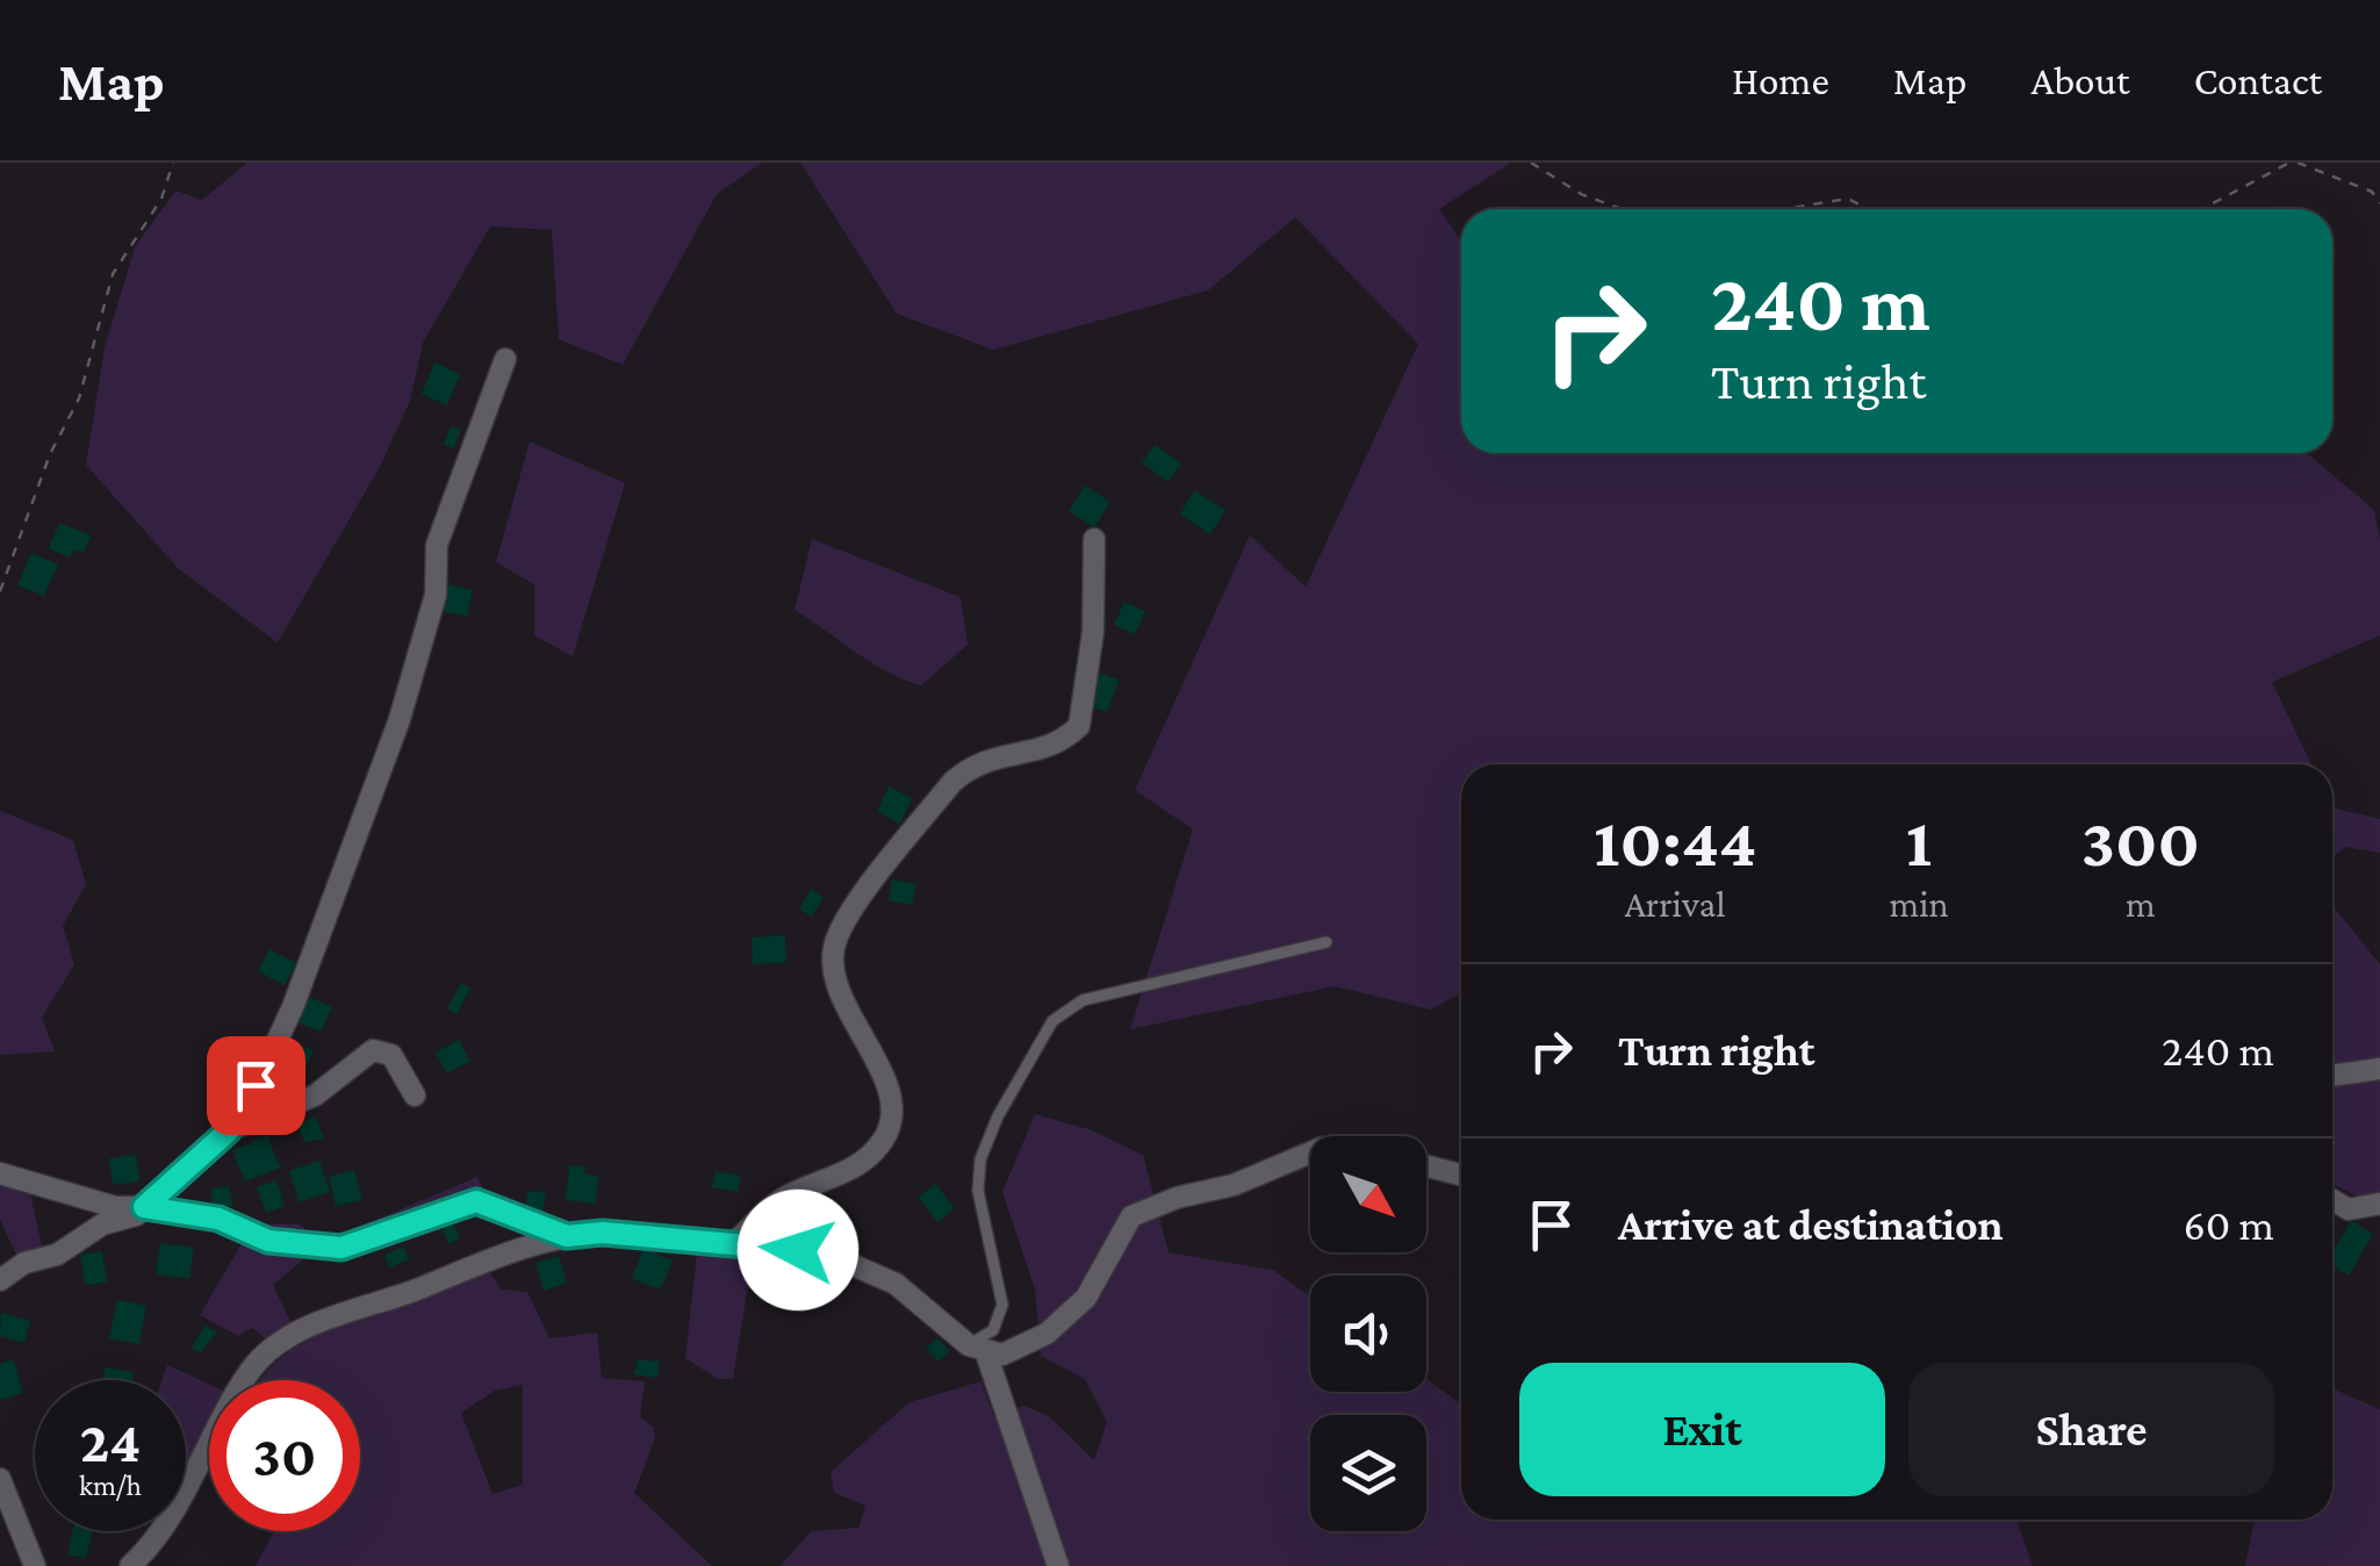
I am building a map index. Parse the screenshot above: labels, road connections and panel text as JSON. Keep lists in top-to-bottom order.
{
  "north": "bottom right",
  "page": {
    "header": "Map",
    "nav": [
      "Home",
      "Map",
      "About",
      "Contact"
    ],
    "turn": ["240 m", "Turn right"],
    "eta": [
      "10:44",
      "Arrival",
      "1",
      "min",
      "300",
      "m"
    ],
    "list": [
      {
        "name": "Turn right",
        "value": "240 m"
      },
      {
        "name": "Arrive at destination",
        "value": "60 m"
      }
    ],
    "buttons": ["Exit", "Share"],
    "speed": "24 km/h",
    "limit": "30"
  }
}
